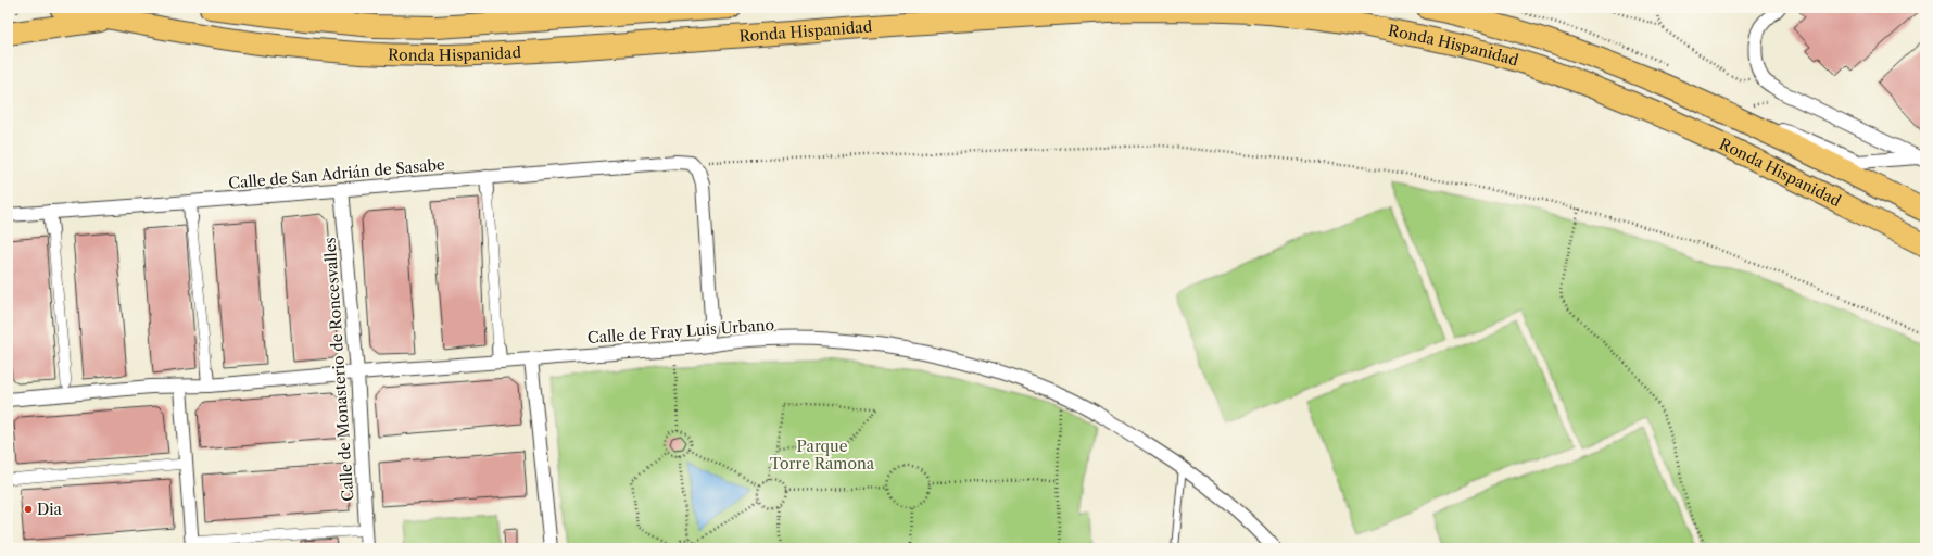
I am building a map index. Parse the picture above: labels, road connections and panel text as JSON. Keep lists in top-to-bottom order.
{
  "streets": {
    "highway": ["Ronda Hispanidad"],
    "street": ["Calle de San Adrián de Sasabe", "Calle de Fray Luis Urbano", "Calle de Monasterio de Roncesvalles"]
  },
  "crossings": [
    ["Calle de San Adrián de Sasabe", "Calle de Monasterio de Roncesvalles"],
    ["Calle de Fray Luis Urbano", "Calle de Monasterio de Roncesvalles"]
  ],
  "parks": ["Parque Torre Ramona"],
  "places": ["Dia"]
}
